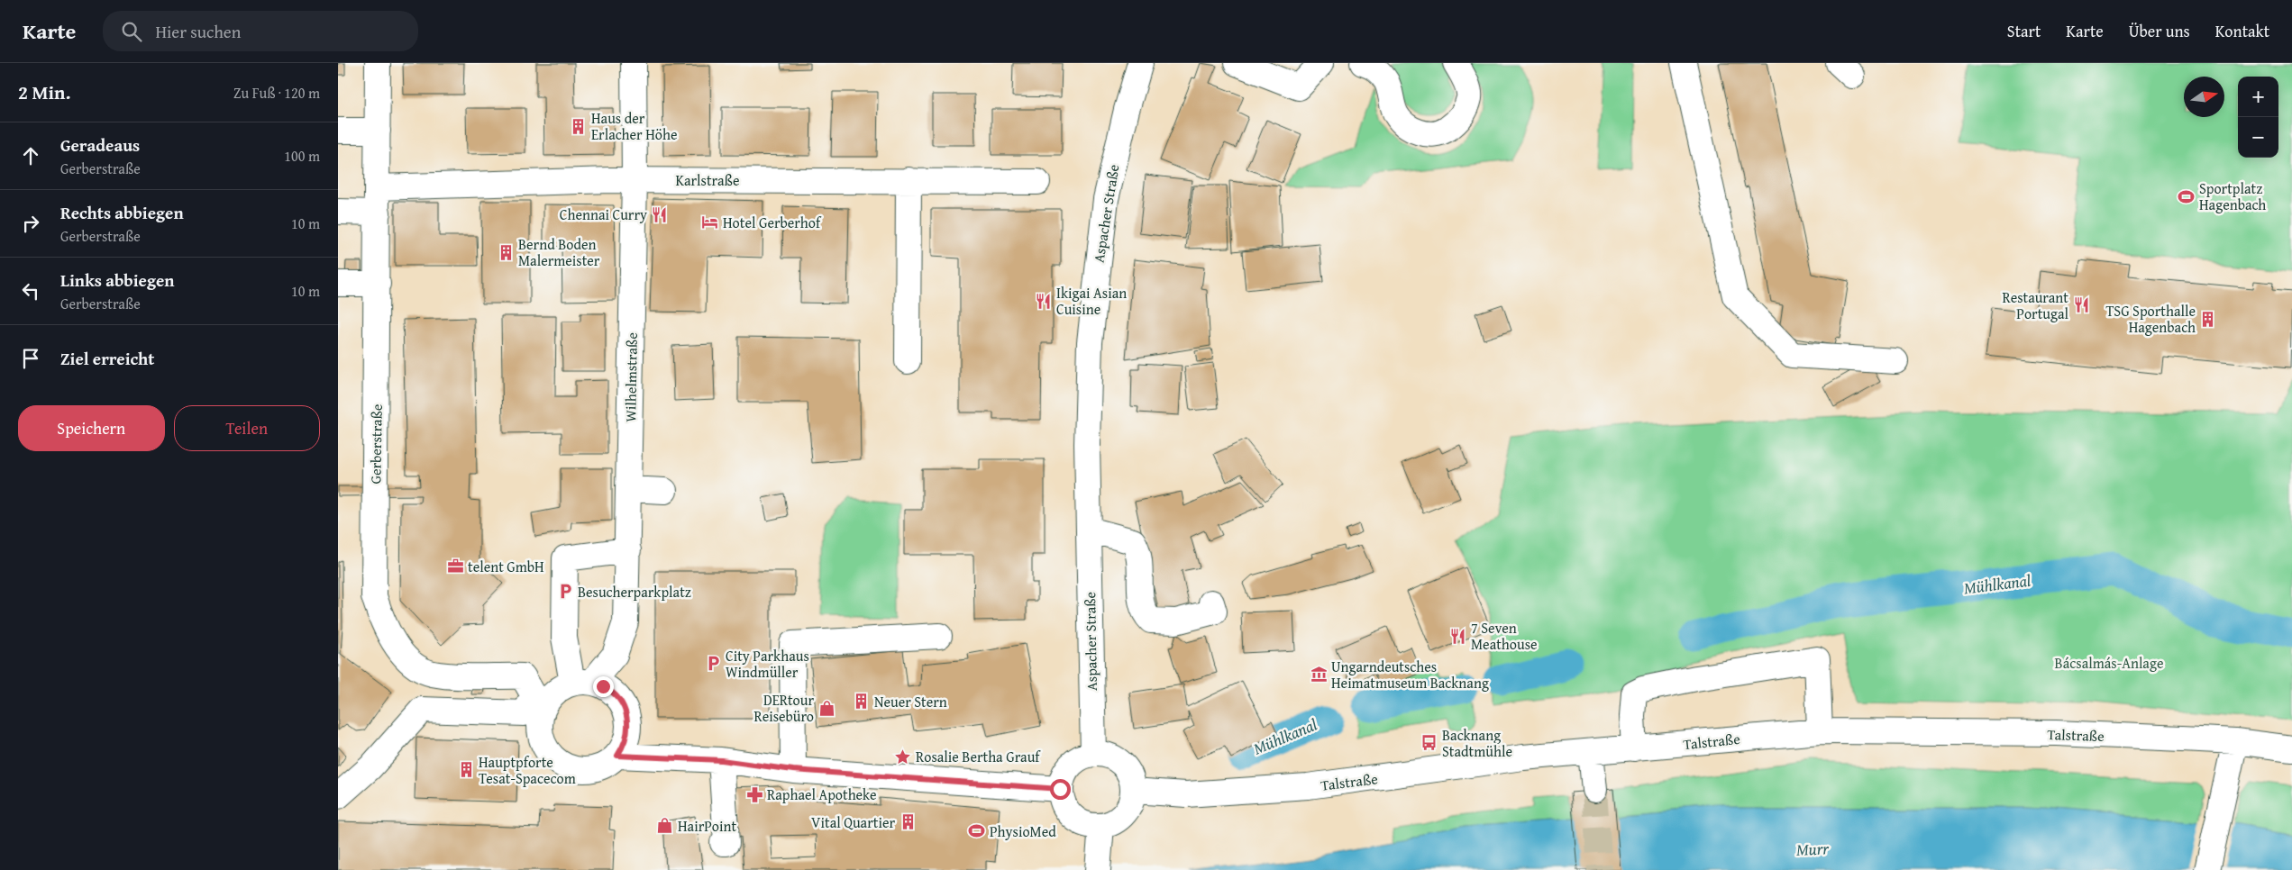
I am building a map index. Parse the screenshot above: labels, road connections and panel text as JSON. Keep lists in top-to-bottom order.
{
  "streets": {
    "street": [
      "Karlstraße",
      "Aspacher Straße",
      "Wilhelmstraße",
      "Gerberstraße",
      "Talstraße"
    ]
  },
  "crossings": [
    ["Karlstraße", "Wilhelmstraße"],
    ["Karlstraße", "Gerberstraße"],
    ["Aspacher Straße", "Talstraße"],
    ["Wilhelmstraße", "Gerberstraße"]
  ],
  "water": ["Mühlkanal", "Murr"],
  "parks": ["Bácsalmás-Anlage"],
  "places": {
    "building": [
      "Haus der Erlacher Höhe",
      "Bernd Boden Malermeister",
      "TSG Sporthalle Hagenbach",
      "Neuer Stern",
      "Hauptpforte Tesat-Spacecom",
      "Vital Quartier"
    ],
    "sports": ["Sportplatz Hagenbach", "PhysioMed"],
    "restaurant": [
      "Chennai Curry",
      "Ikigai Asian Cuisine",
      "Restaurant Portugal",
      "7 Seven Meathouse"
    ],
    "hotel": ["Hotel Gerberhof"],
    "office": ["telent GmbH"],
    "parking": ["Besucherparkplatz", "City Parkhaus Windmüller"],
    "museum": ["Ungarndeutsches Heimatmuseum Backnang"],
    "shop": ["DERtour Reisebüro", "HairPoint"],
    "bus stop": ["Backnang Stadtmühle"],
    "place": ["Rosalie Bertha Grauf"],
    "pharmacy": ["Raphael Apotheke"]
  },
  "north": "right",
  "page": {
    "header": "Karte",
    "search": "Hier suchen",
    "nav": [
      "Start",
      "Karte",
      "Über uns",
      "Kontakt"
    ],
    "heading": ["2 Min.", "Zu Fuß · 120 m"],
    "map_buttons": ["+", "−"],
    "list": [
      ["Geradeaus", "Gerberstraße", "100 m"],
      ["Rechts abbiegen", "Gerberstraße", "10 m"],
      ["Links abbiegen", "Gerberstraße", "10 m"],
      "Ziel erreicht"
    ],
    "buttons": ["Speichern", "Teilen"]
  }
}
